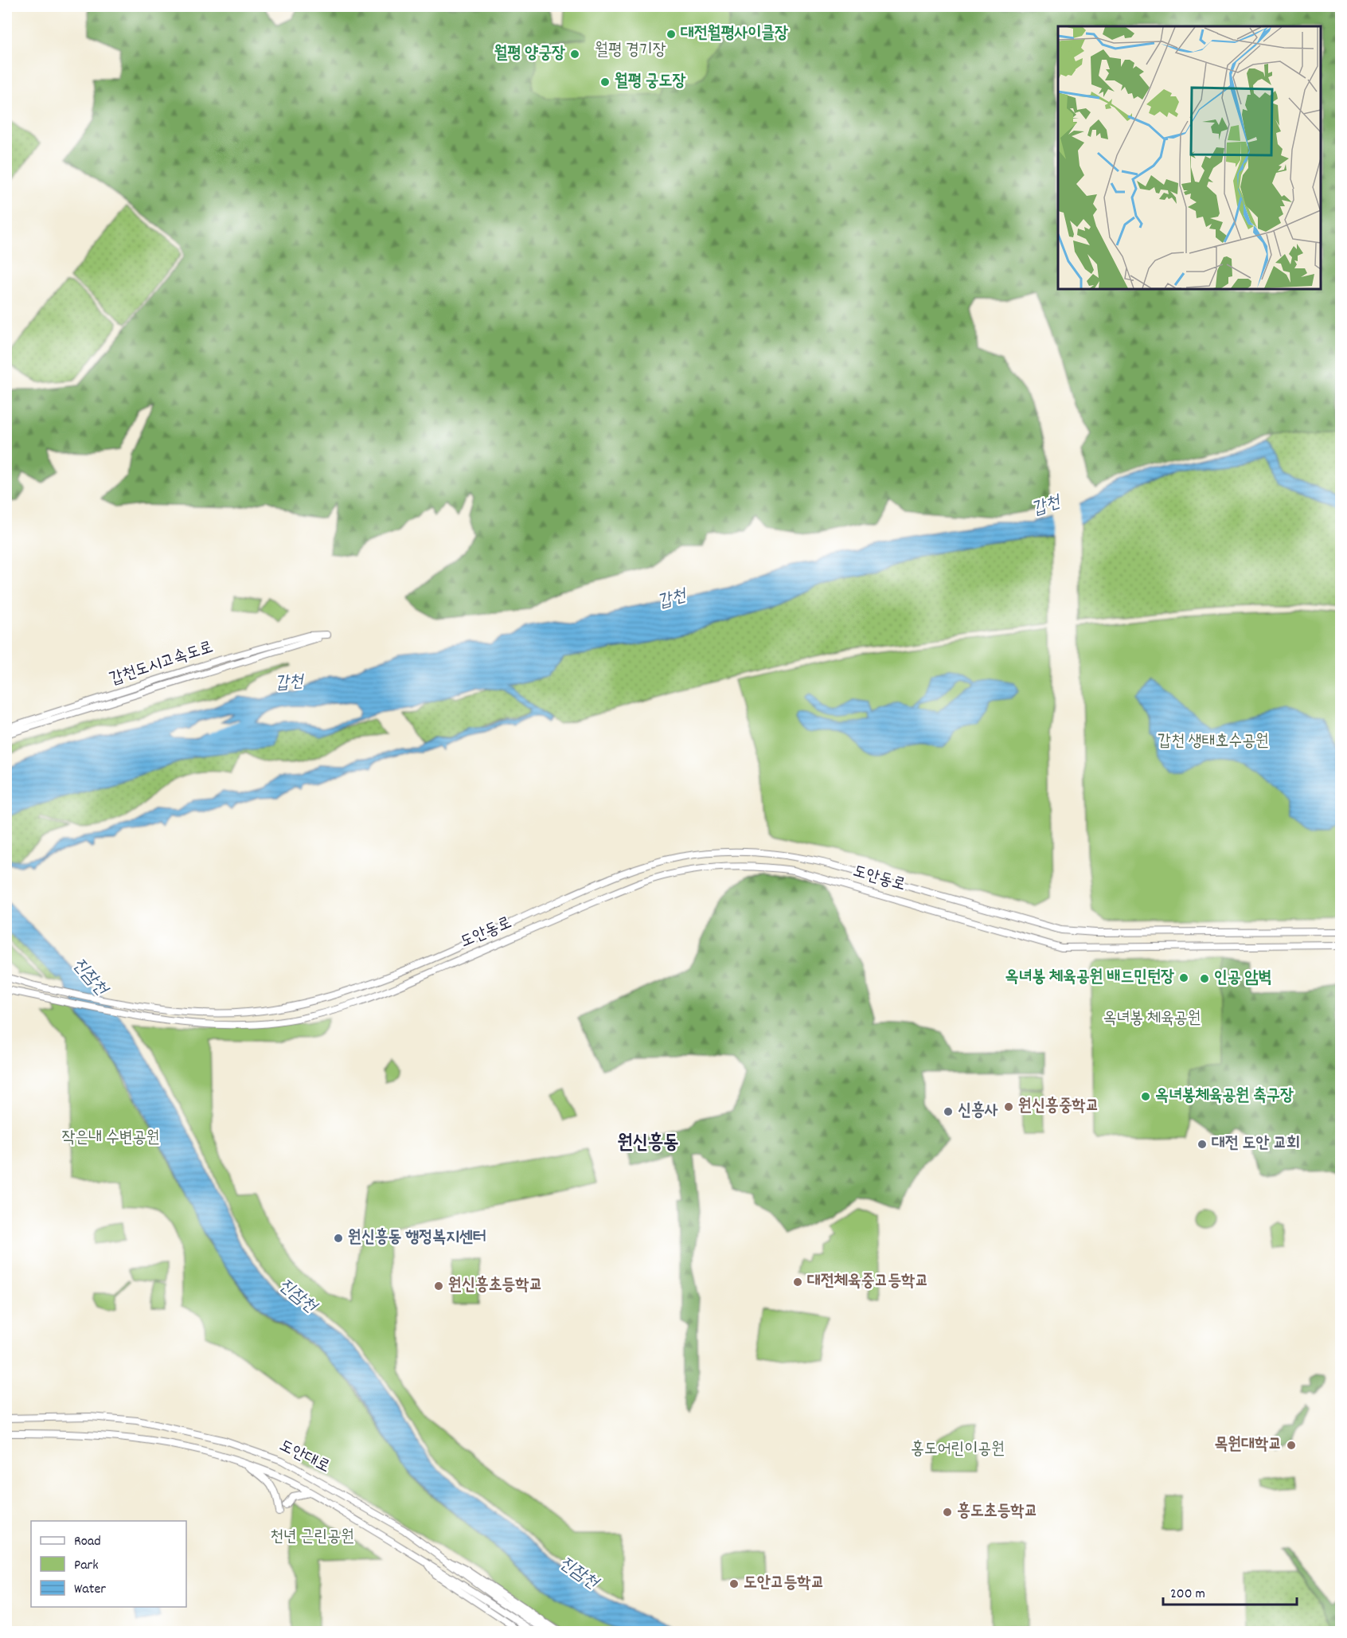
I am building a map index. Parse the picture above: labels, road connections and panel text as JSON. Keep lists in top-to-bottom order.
{
  "streets": {
    "main road": ["갑천도시고속도로", "도안동로", "도안대로"]
  },
  "districts": ["원신흥동"],
  "water": ["갑천", "진잠천"],
  "parks": [
    "월평 경기장",
    "갑천 생태호수공원",
    "옥녀봉 체육공원",
    "작은내 수변공원",
    "홍도어린이공원",
    "천년 근린공원"
  ],
  "places": [
    "대전월평사이클장",
    "월평 양궁장",
    "월평 궁도장",
    "옥녀봉 체육공원 배드민턴장",
    "인공 암벽",
    "옥녀봉체육공원 축구장",
    "원신흥중학교",
    "신흥사",
    "대전 도안 교회",
    "원신흥동 행정복지센터",
    "대전체육중고등학교",
    "원신흥초등학교",
    "목원대학교",
    "흥도초등학교",
    "도안고등학교"
  ],
  "legend": ["Road", "Park", "Water"],
  "scale_bar": "200 m"
}
